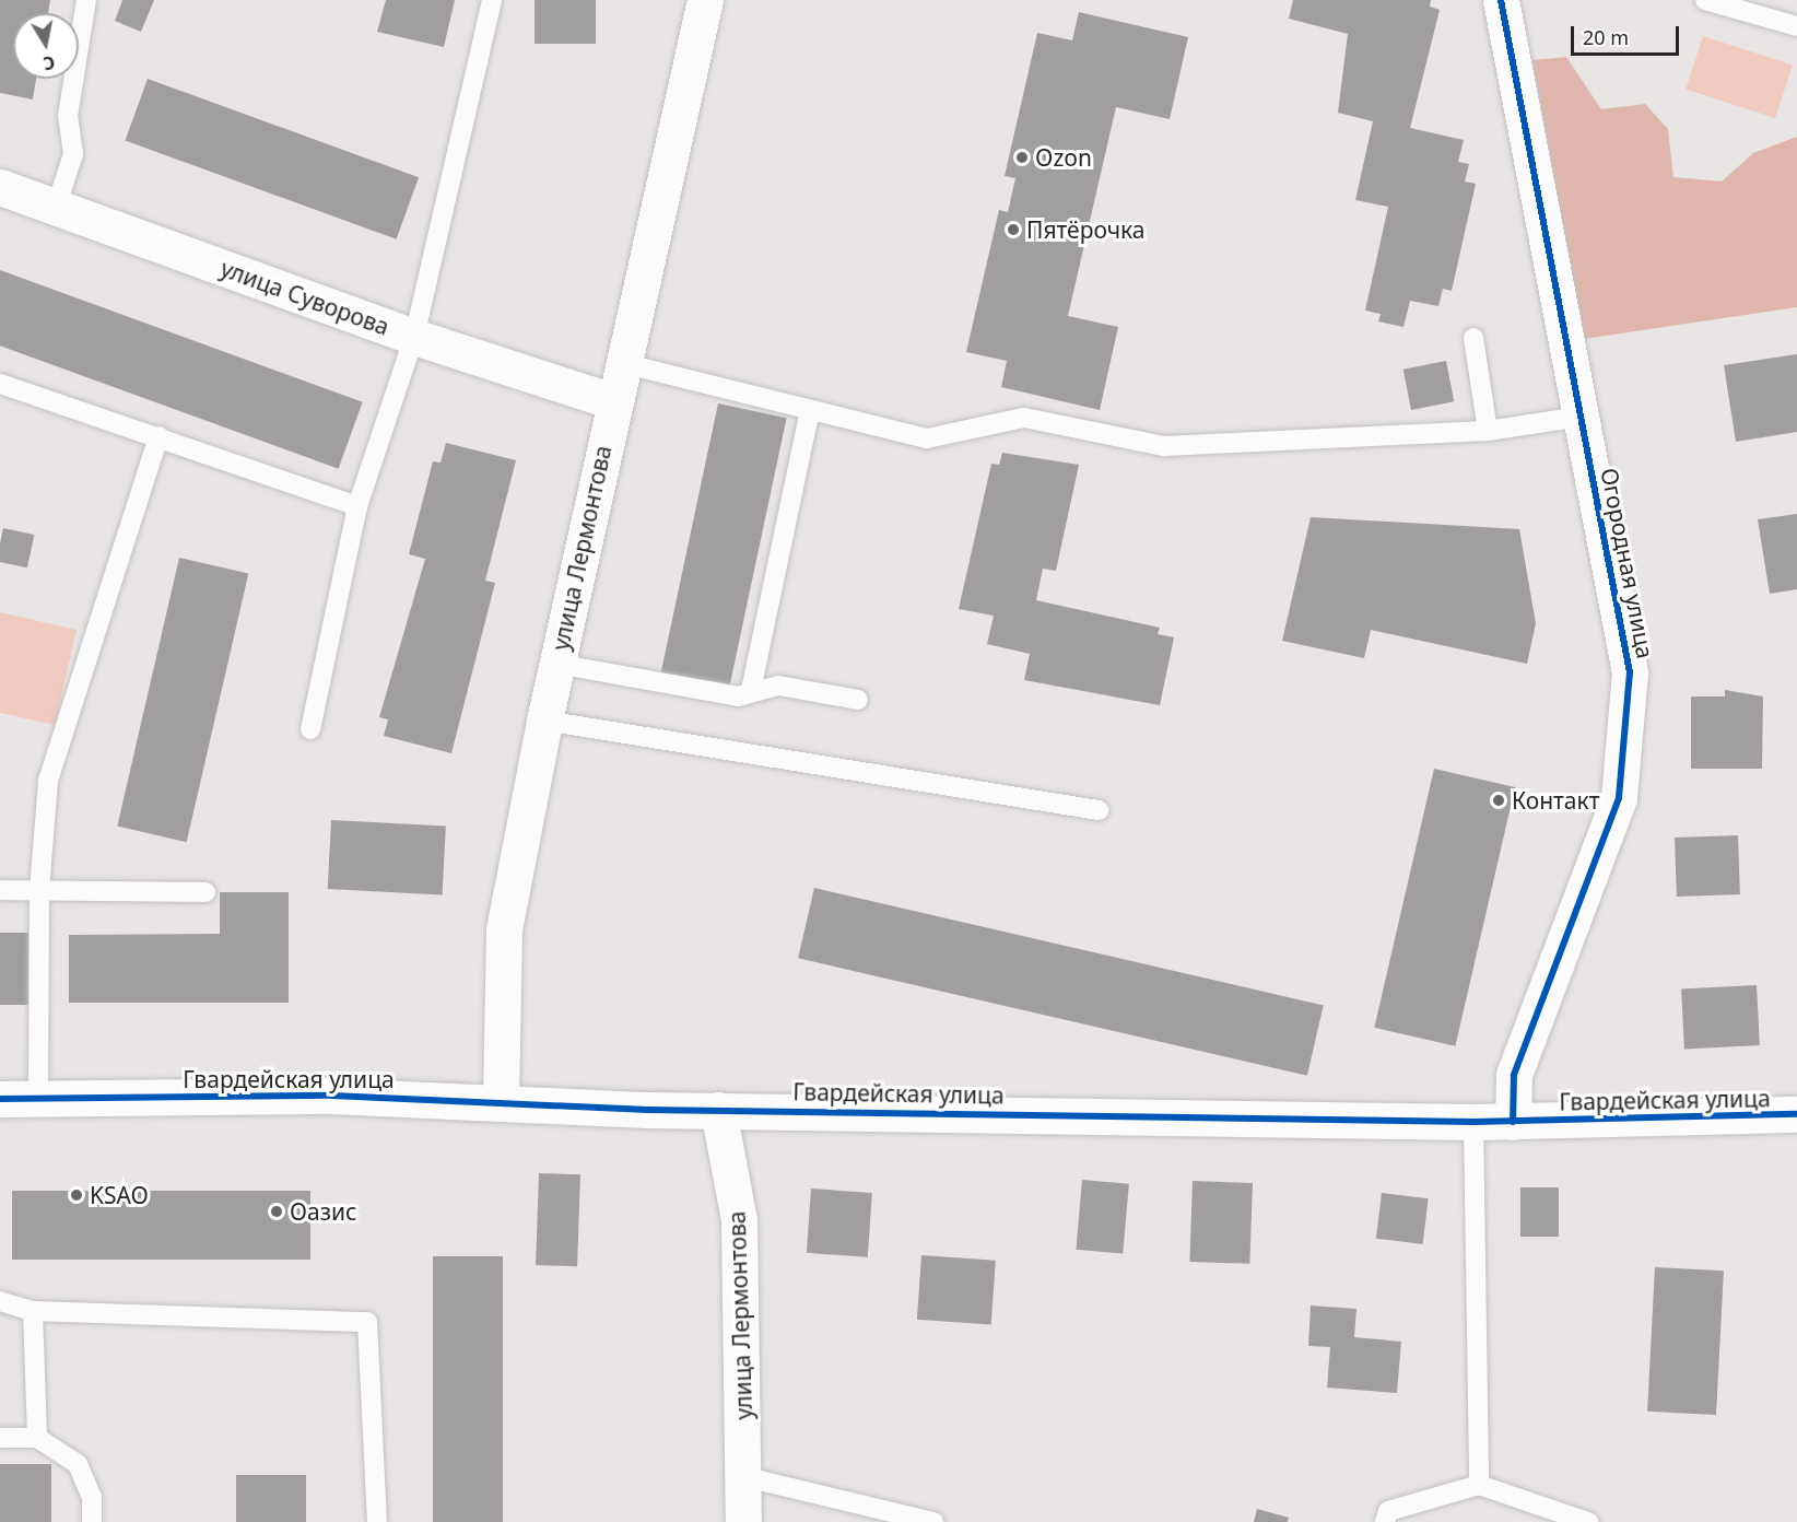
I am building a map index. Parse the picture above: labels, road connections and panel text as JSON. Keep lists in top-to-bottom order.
{
  "streets": {
    "street": [
      "улица Суворова",
      "улица Лермонтова",
      "Огородная улица",
      "Гвардейская улица"
    ]
  },
  "crossings": [
    ["улица Суворова", "улица Лермонтова"],
    ["улица Лермонтова", "Гвардейская улица"],
    ["Огородная улица", "Гвардейская улица"]
  ],
  "places": [
    "Ozon",
    "Пятёрочка",
    "Контакт",
    "KSAO",
    "Оазис"
  ],
  "scale_bar": "20 m",
  "north": "bottom"
}
